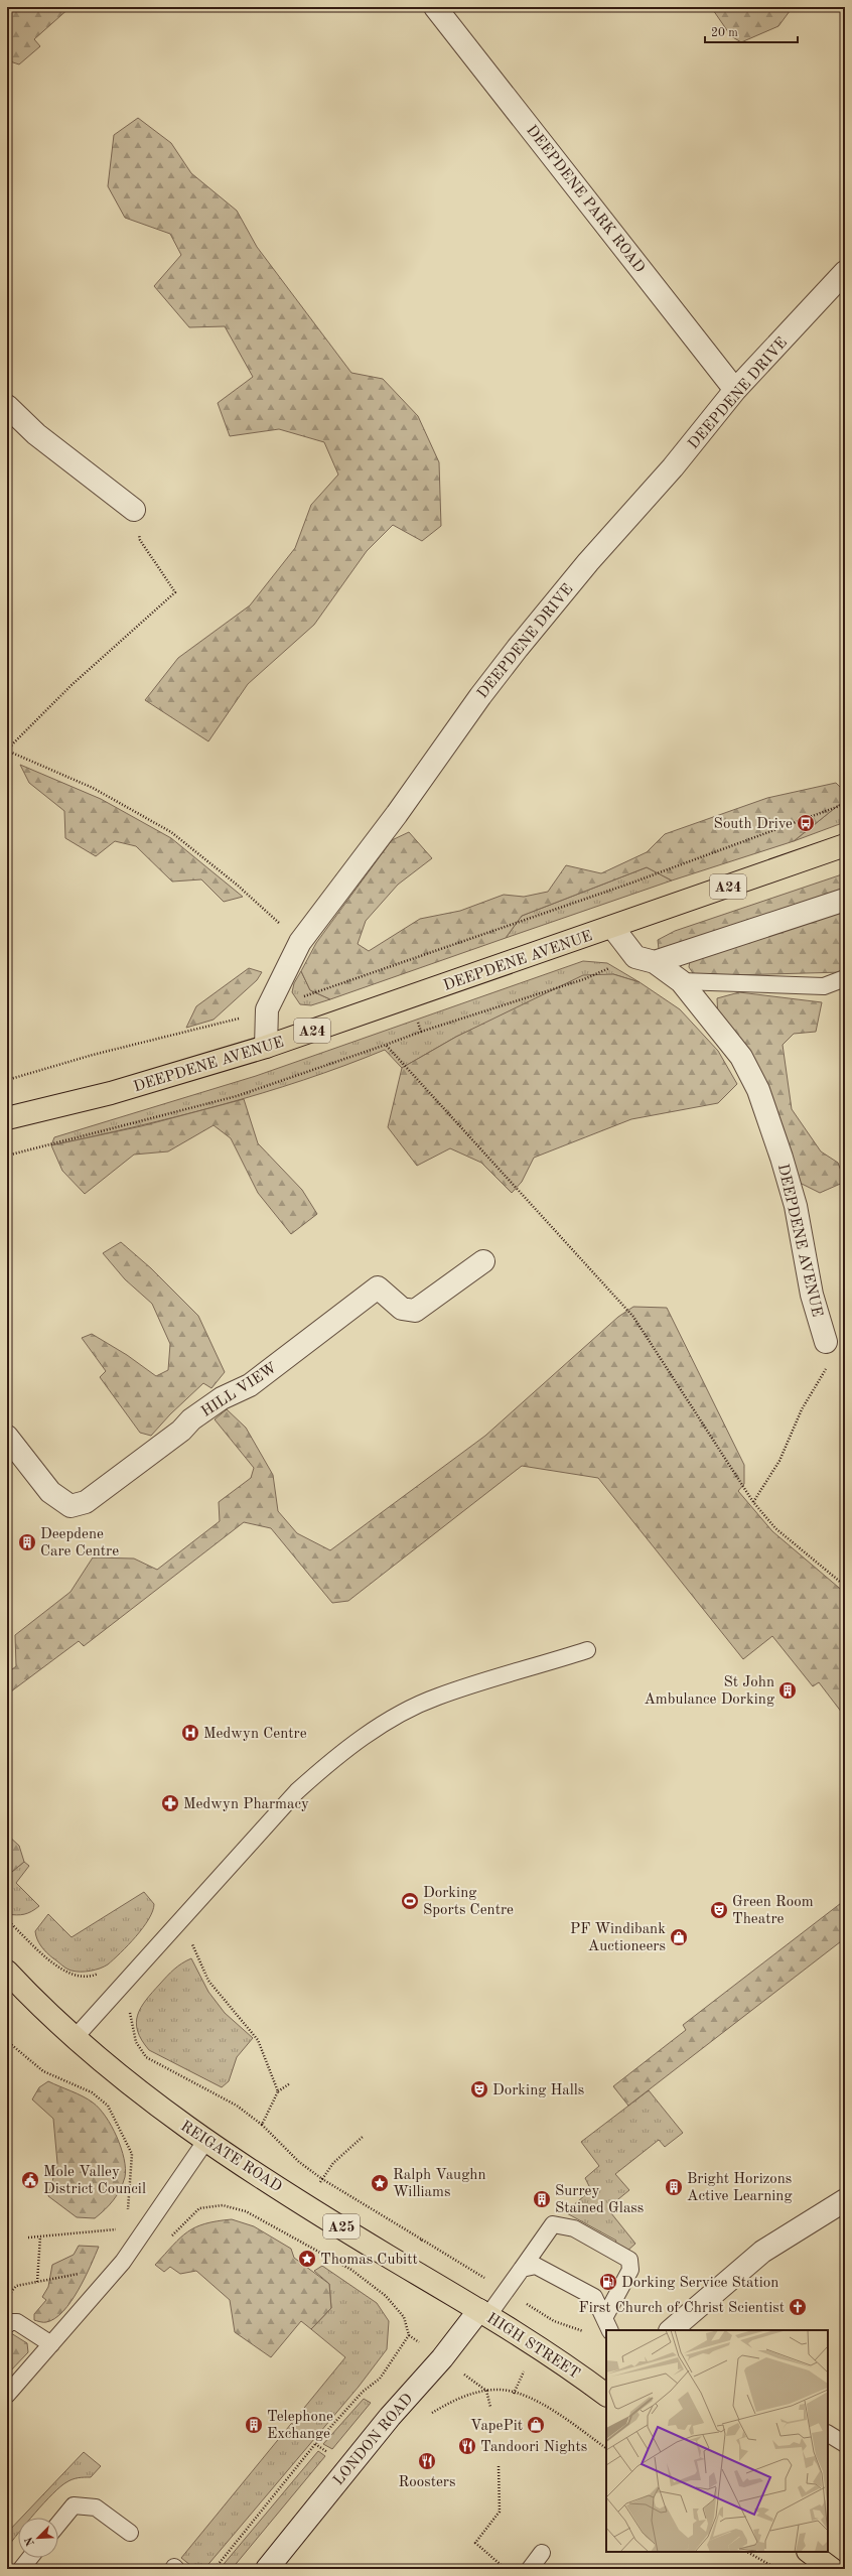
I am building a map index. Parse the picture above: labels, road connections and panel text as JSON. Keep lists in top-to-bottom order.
{
  "streets": {
    "main road": [
      "A24",
      "DEEPDENE AVENUE",
      "REIGATE ROAD",
      "A25",
      "HIGH STREET"
    ],
    "street": [
      "DEEPDENE PARK ROAD",
      "DEEPDENE DRIVE",
      "HILL VIEW",
      "LONDON ROAD"
    ]
  },
  "crossings": [
    ["DEEPDENE PARK ROAD", "DEEPDENE DRIVE"],
    ["DEEPDENE DRIVE", "DEEPDENE AVENUE"],
    ["REIGATE ROAD", "HIGH STREET"],
    ["REIGATE ROAD", "LONDON ROAD"],
    ["HIGH STREET", "LONDON ROAD"]
  ],
  "places": {
    "bus stop": ["South Drive"],
    "building": [
      "Deepdene Care Centre",
      "St John Ambulance Dorking",
      "Bright Horizons Active Learning",
      "Surrey Stained Glass",
      "Telephone Exchange"
    ],
    "hospital": ["Medwyn Centre"],
    "pharmacy": ["Medwyn Pharmacy"],
    "sports": ["Dorking Sports Centre"],
    "theatre": ["Green Room Theatre", "Dorking Halls"],
    "shop": ["PF Windibank Auctioneers", "VapePit"],
    "public building": ["Mole Valley District Council"],
    "place": ["Ralph Vaughn Williams", "Thomas Cubitt"],
    "fuel station": ["Dorking Service Station"],
    "church": ["First Church of Christ Scientist"],
    "restaurant": ["Tandoori Nights", "Roosters"]
  },
  "scale_bar": "20 m",
  "north": "bottom left"
}
